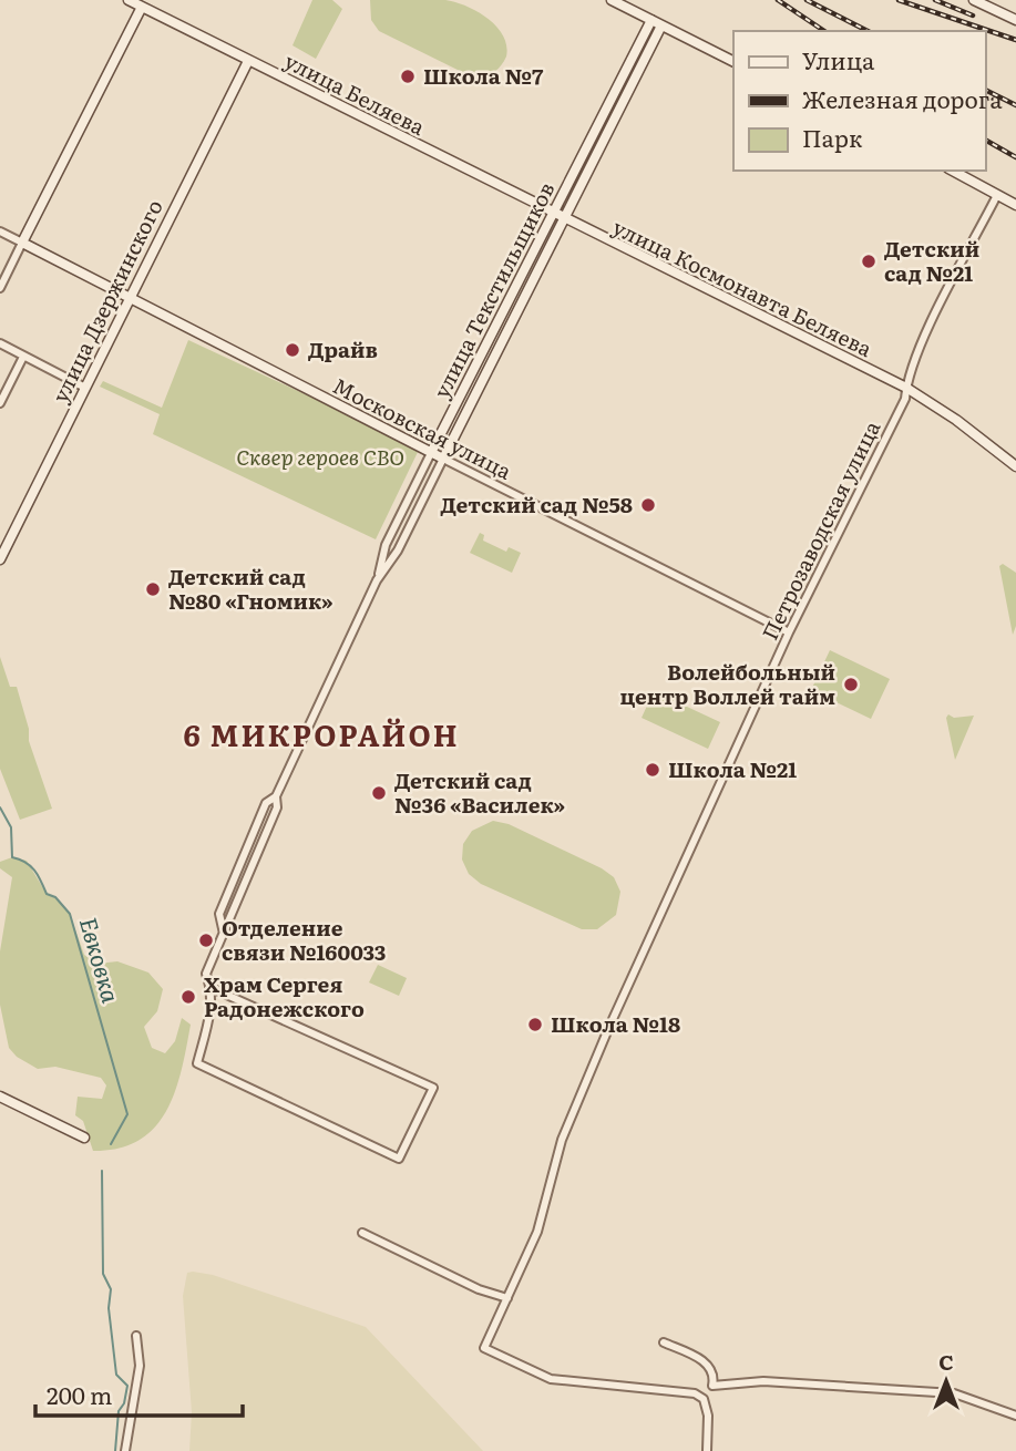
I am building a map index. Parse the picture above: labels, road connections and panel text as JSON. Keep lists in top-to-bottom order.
{
  "streets": {
    "street": [
      "улица Беляева",
      "улица Космонавта Беляева",
      "улица Текстильщиков",
      "улица Дзержинского",
      "Московская улица",
      "Петрозаводская улица"
    ]
  },
  "crossings": [
    ["улица Беляева", "улица Космонавта Беляева"],
    ["улица Беляева", "улица Текстильщиков"],
    ["улица Беляева", "улица Дзержинского"],
    ["улица Космонавта Беляева", "улица Текстильщиков"],
    ["улица Космонавта Беляева", "Петрозаводская улица"],
    ["улица Текстильщиков", "Московская улица"],
    ["улица Дзержинского", "Московская улица"],
    ["Московская улица", "Петрозаводская улица"]
  ],
  "districts": ["6 МИКРОРАЙОН"],
  "water": ["Евковка"],
  "parks": ["Сквер героев СВО"],
  "places": [
    "Школа №7",
    "Детский сад №21",
    "Драйв",
    "Детский сад №58",
    "Детский сад №80 «Гномик»",
    "Волейбольный центр Воллей тайм",
    "Школа №21",
    "Детский сад №36 «Василек»",
    "Отделение связи №160033",
    "Храм Сергея Радонежского",
    "Школа №18"
  ],
  "legend": ["Улица", "Железная дорога", "Парк"],
  "scale_bar": "200 m",
  "north": "top"
}
